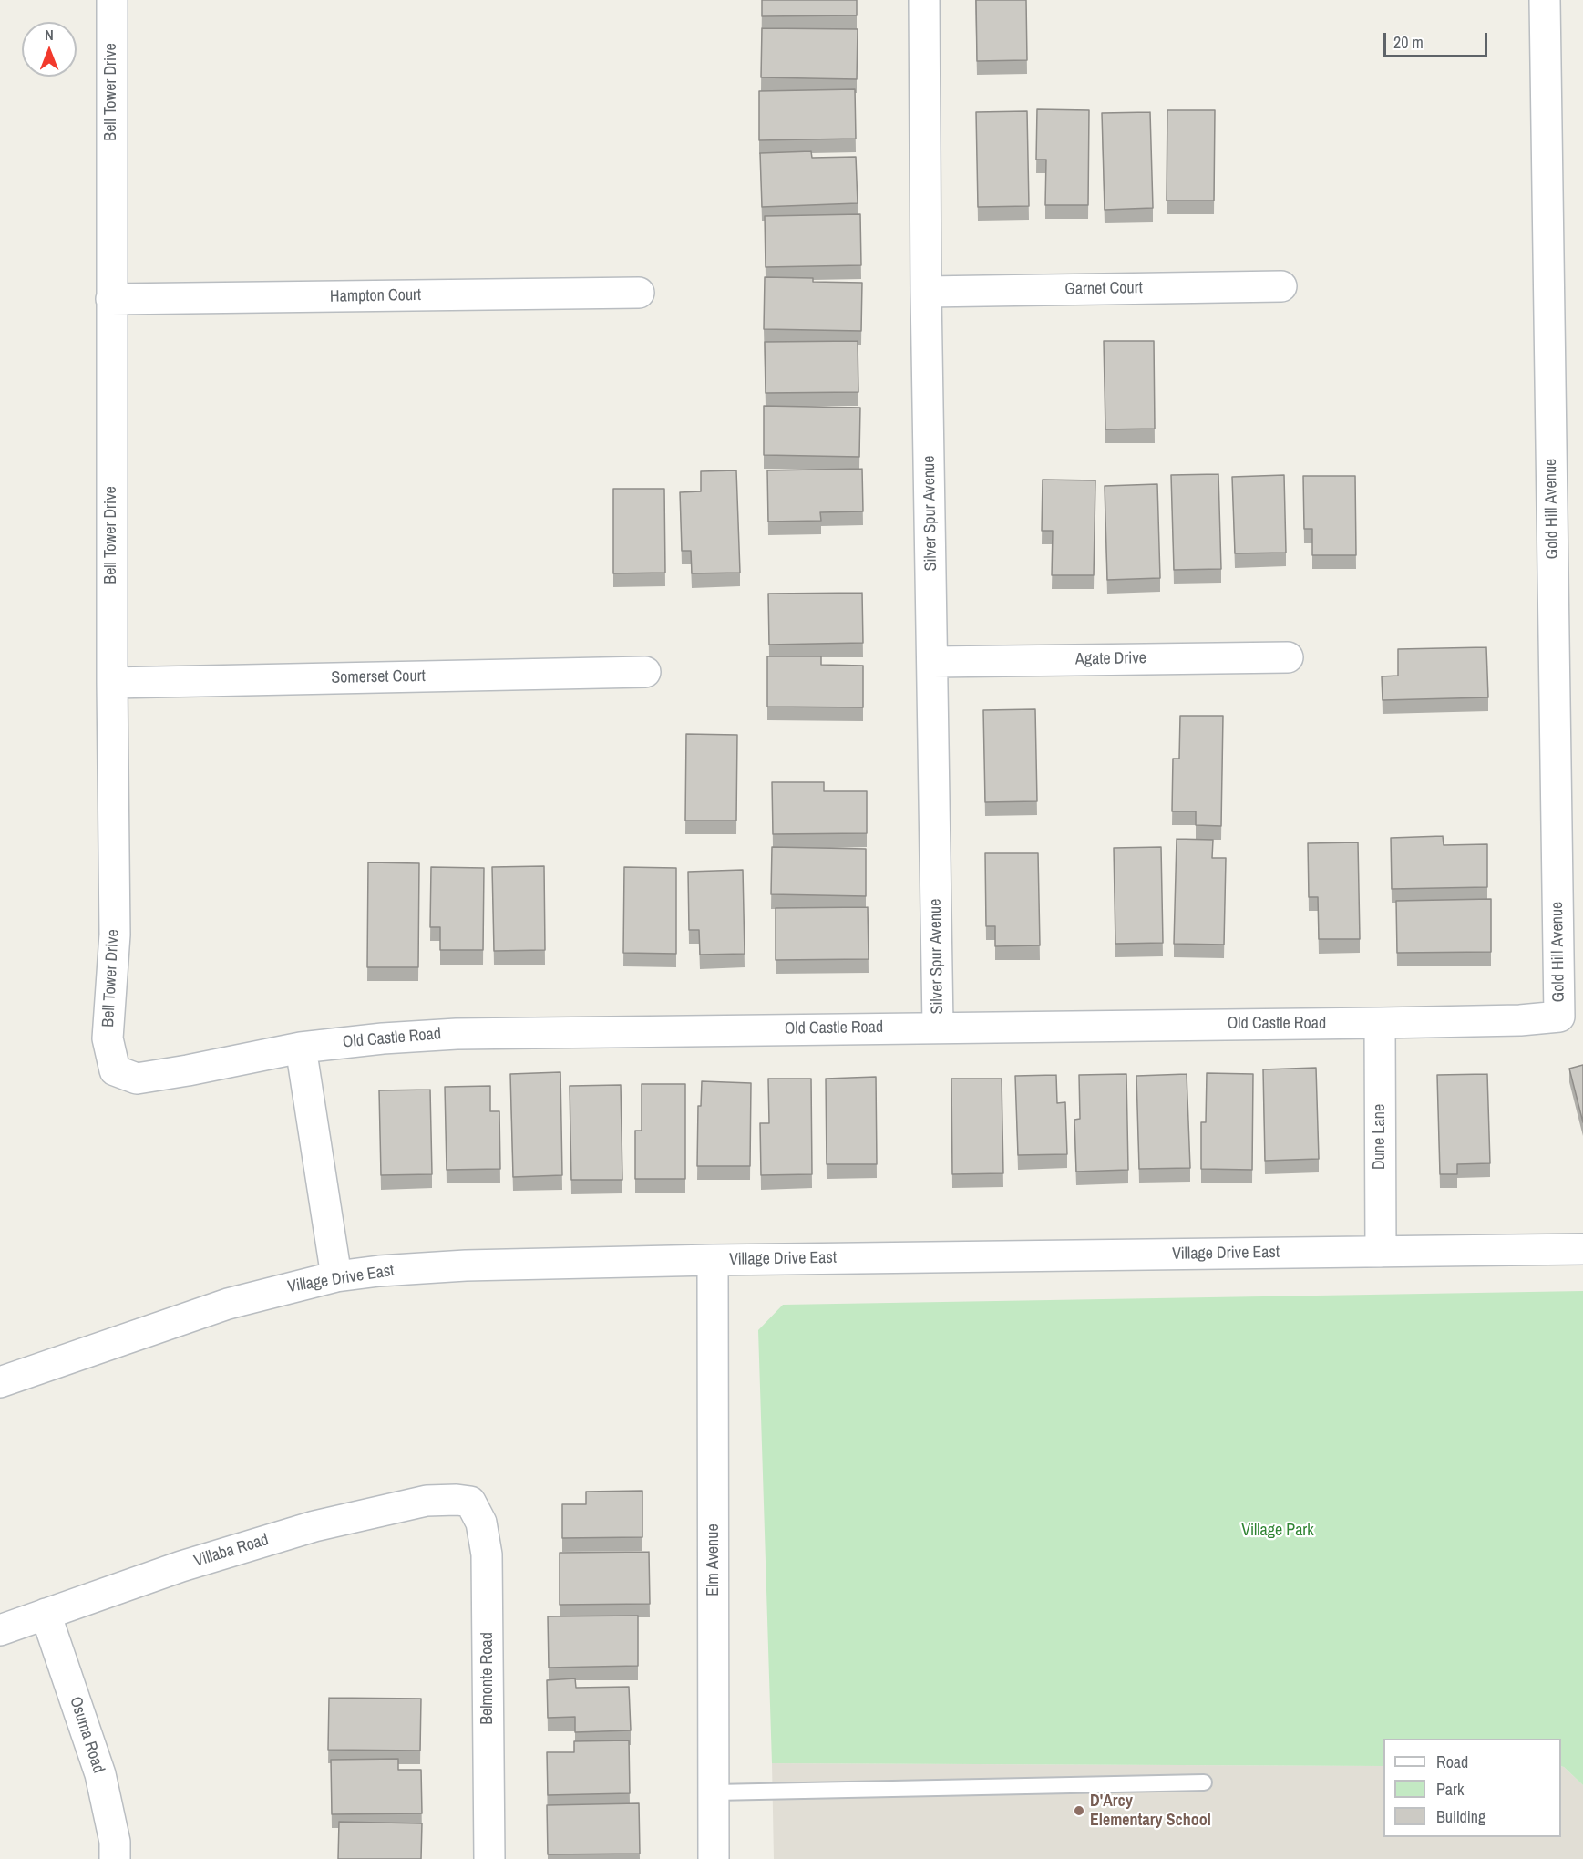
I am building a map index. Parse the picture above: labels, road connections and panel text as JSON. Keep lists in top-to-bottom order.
{
  "streets": {
    "street": [
      "Bell Tower Drive",
      "Garnet Court",
      "Hampton Court",
      "Gold Hill Avenue",
      "Silver Spur Avenue",
      "Agate Drive",
      "Somerset Court",
      "Old Castle Road",
      "Dune Lane",
      "Village Drive East",
      "Villaba Road",
      "Elm Avenue",
      "Belmonte Road",
      "Osuma Road"
    ]
  },
  "crossings": [
    ["Bell Tower Drive", "Hampton Court"],
    ["Bell Tower Drive", "Somerset Court"],
    ["Bell Tower Drive", "Old Castle Road"],
    ["Garnet Court", "Silver Spur Avenue"],
    ["Gold Hill Avenue", "Old Castle Road"],
    ["Silver Spur Avenue", "Agate Drive"],
    ["Silver Spur Avenue", "Old Castle Road"],
    ["Old Castle Road", "Dune Lane"],
    ["Dune Lane", "Village Drive East"],
    ["Village Drive East", "Elm Avenue"],
    ["Villaba Road", "Belmonte Road"],
    ["Villaba Road", "Osuma Road"]
  ],
  "parks": ["Village Park"],
  "places": ["D'Arcy Elementary School"],
  "legend": ["Road", "Park", "Building"],
  "scale_bar": "20 m",
  "north": "top"
}
